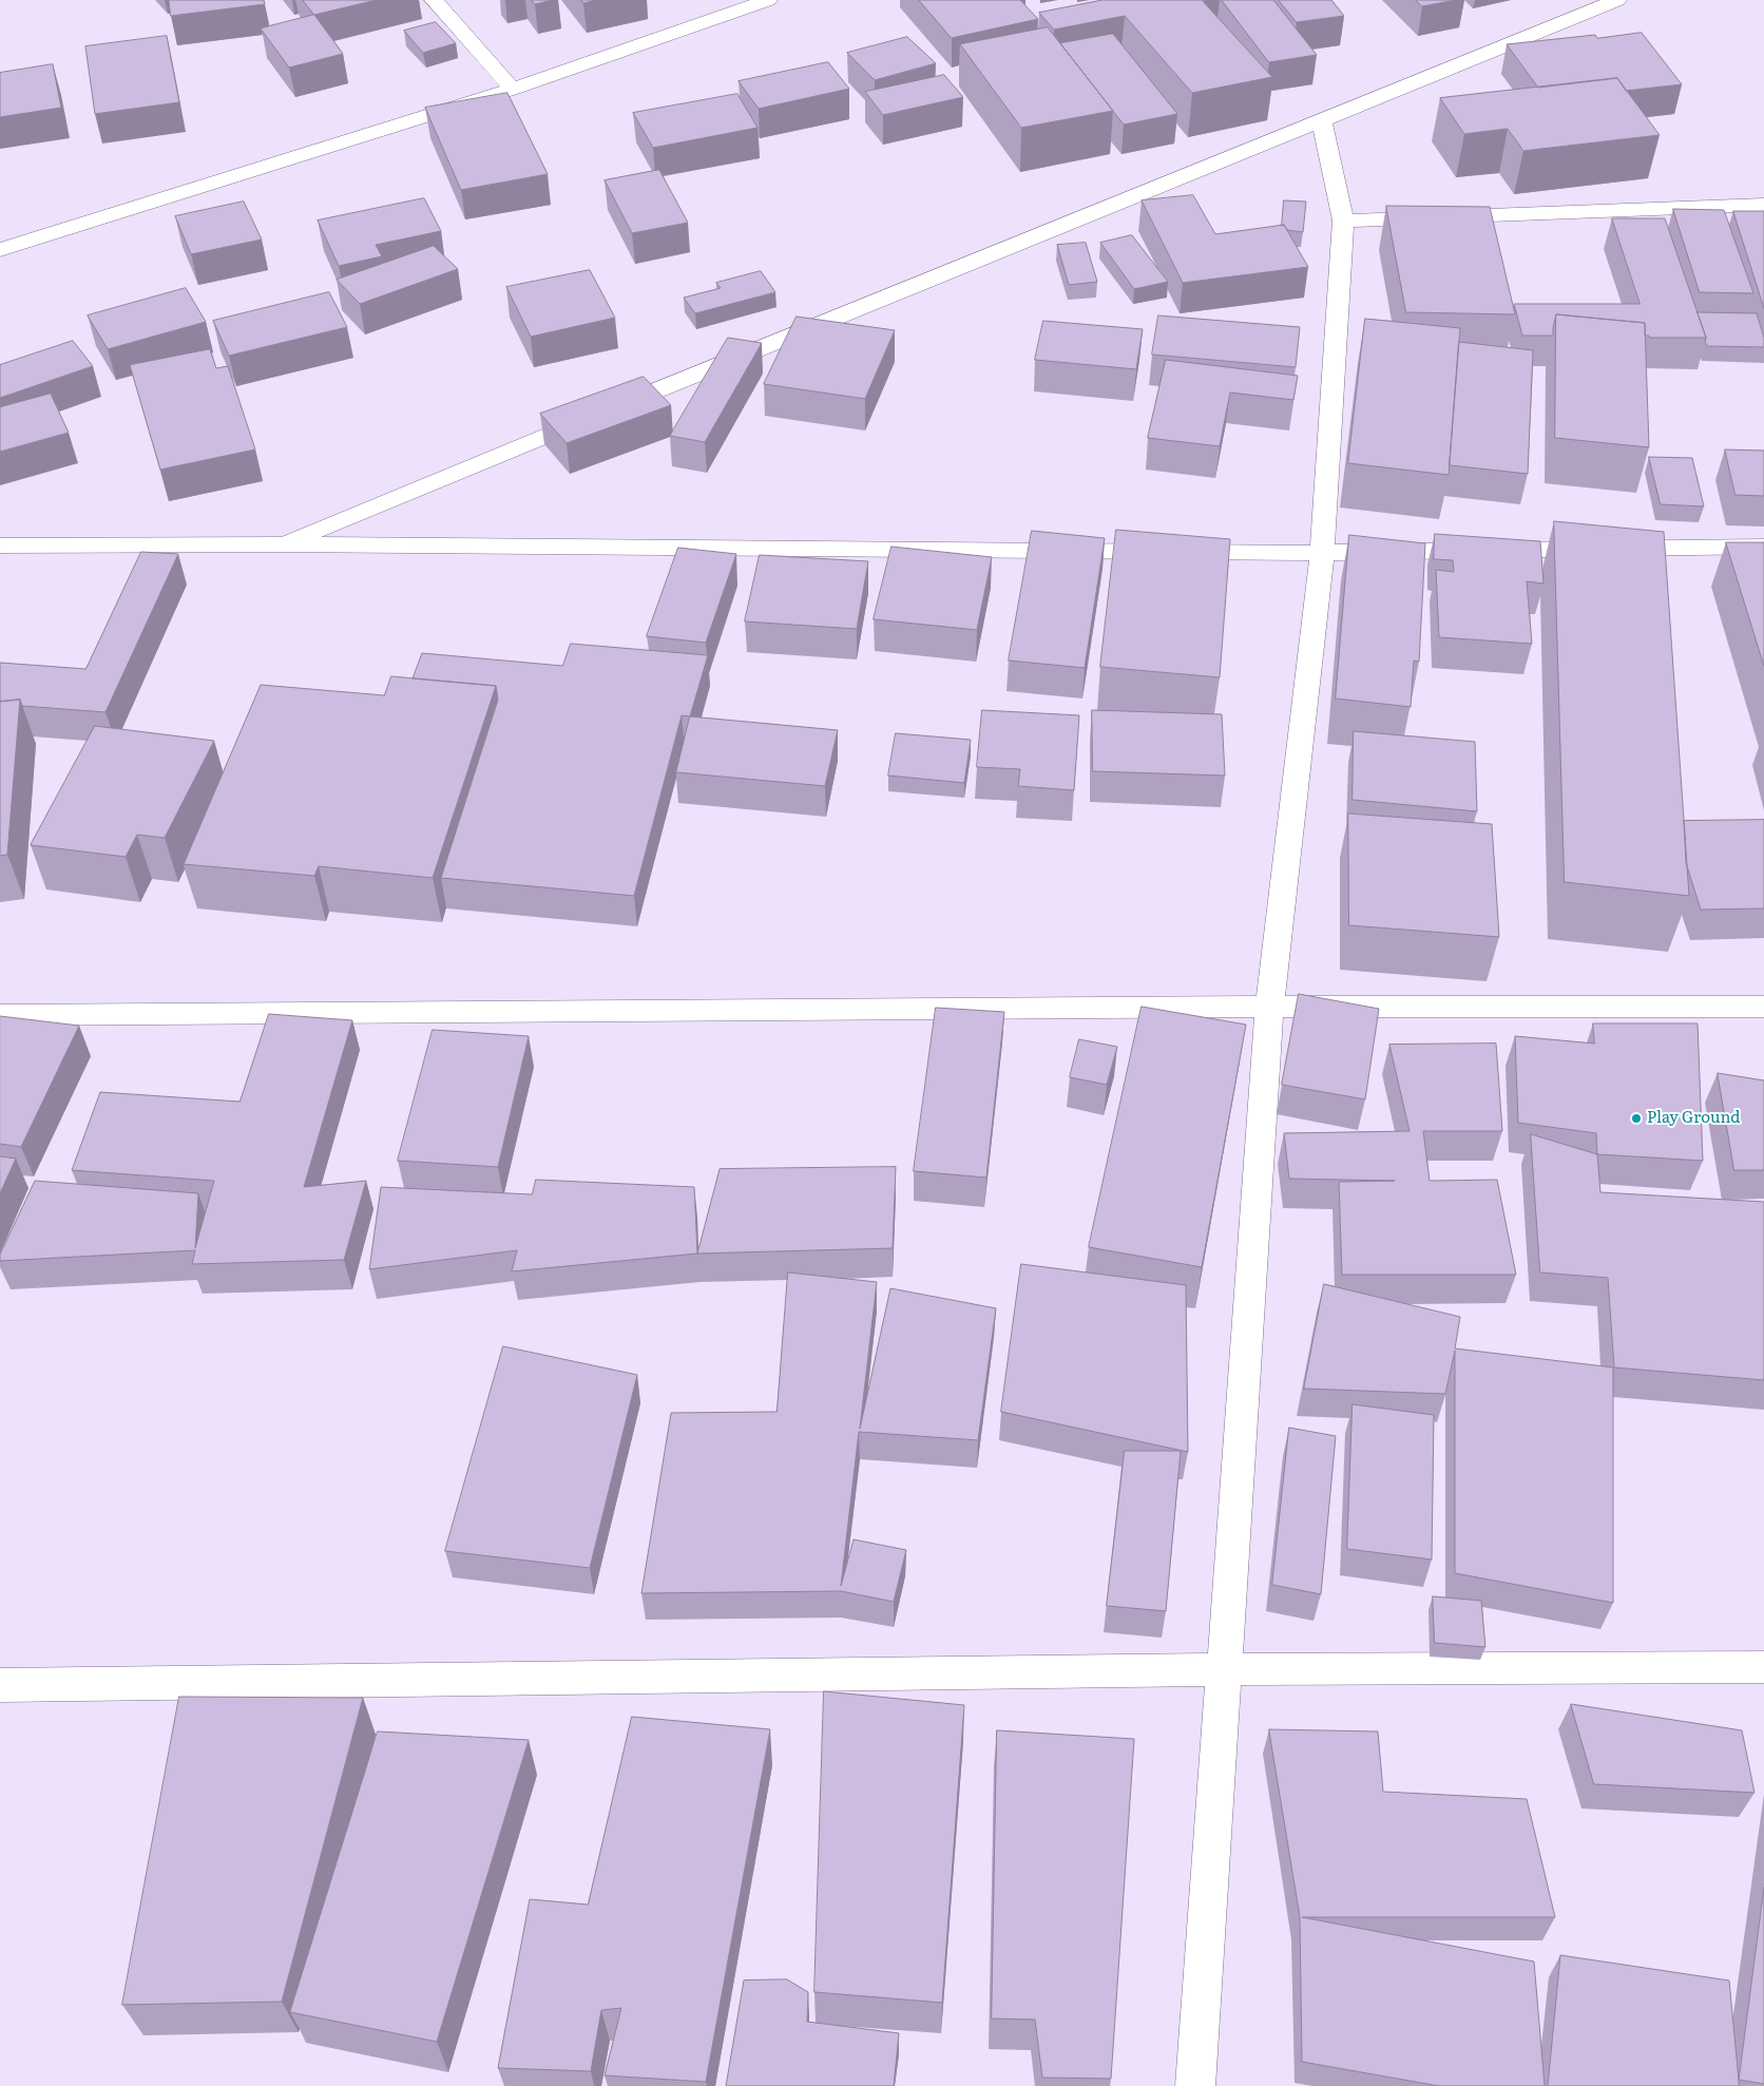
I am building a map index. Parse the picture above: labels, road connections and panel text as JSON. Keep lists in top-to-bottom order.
{
  "places": ["Play Ground"]
}
